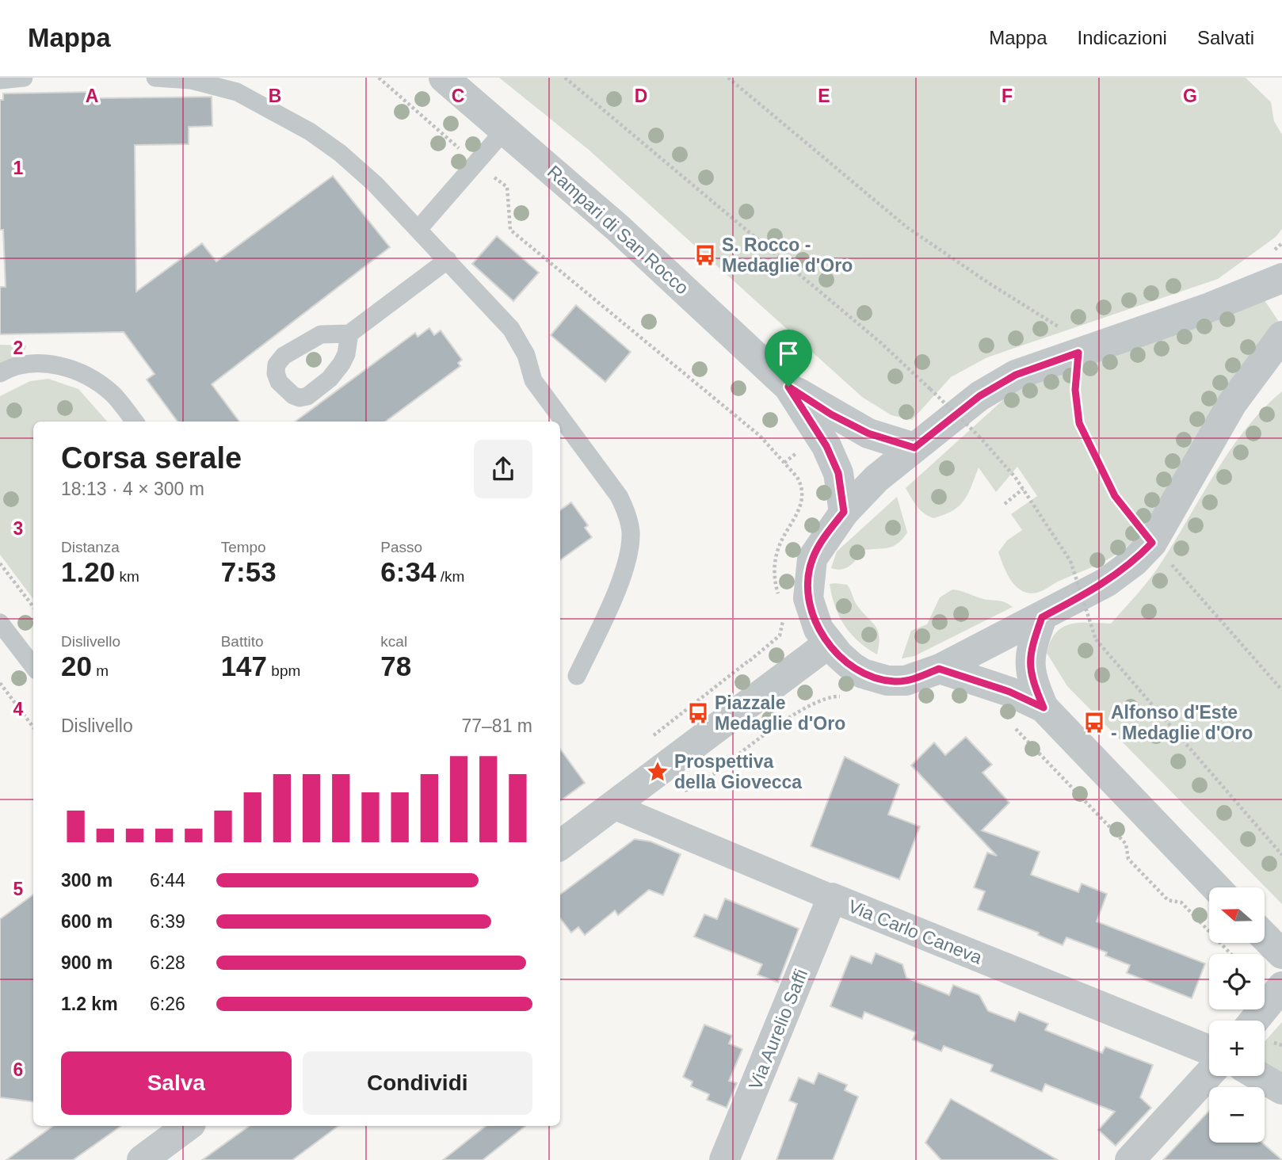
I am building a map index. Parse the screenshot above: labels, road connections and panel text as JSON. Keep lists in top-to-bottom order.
{
  "streets": {
    "street": ["Rampari di San Rocco", "Via Carlo Caneva", "Via Aurelio Saffi"]
  },
  "crossings": [
    ["Via Carlo Caneva", "Via Aurelio Saffi"]
  ],
  "places": {
    "bus stop": ["S. Rocco - Medaglie d'Oro", "Piazzale Medaglie d'Oro", "Alfonso d'Este - Medaglie d'Oro"],
    "place": ["Prospettiva della Giovecca"]
  },
  "north": "left",
  "page": {
    "header": "Mappa",
    "nav": ["Mappa", "Indicazioni", "Salvati"],
    "heading": ["Corsa serale", "18:13 · 4 × 300 m"],
    "stats": [
      ["Distanza", "1.20 km"],
      ["Tempo", "7:53"],
      ["Passo", "6:34 /km"],
      ["Dislivello", "20 m"],
      ["Battito", "147 bpm"],
      ["kcal", "78"]
    ],
    "chart": ["Dislivello", "77–81 m"],
    "list": [
      {
        "name": "300 m",
        "note": "6:44"
      },
      {
        "name": "600 m",
        "note": "6:39"
      },
      {
        "name": "900 m",
        "note": "6:28"
      },
      {
        "name": "1.2 km",
        "note": "6:26"
      }
    ],
    "map_buttons": ["+", "−"],
    "buttons": ["Salva", "Condividi"]
  },
  "grid": {
    "columns": [
      "A",
      "B",
      "C",
      "D",
      "E",
      "F",
      "G"
    ],
    "rows": [
      "1",
      "2",
      "3",
      "4",
      "5",
      "6"
    ]
  }
}
